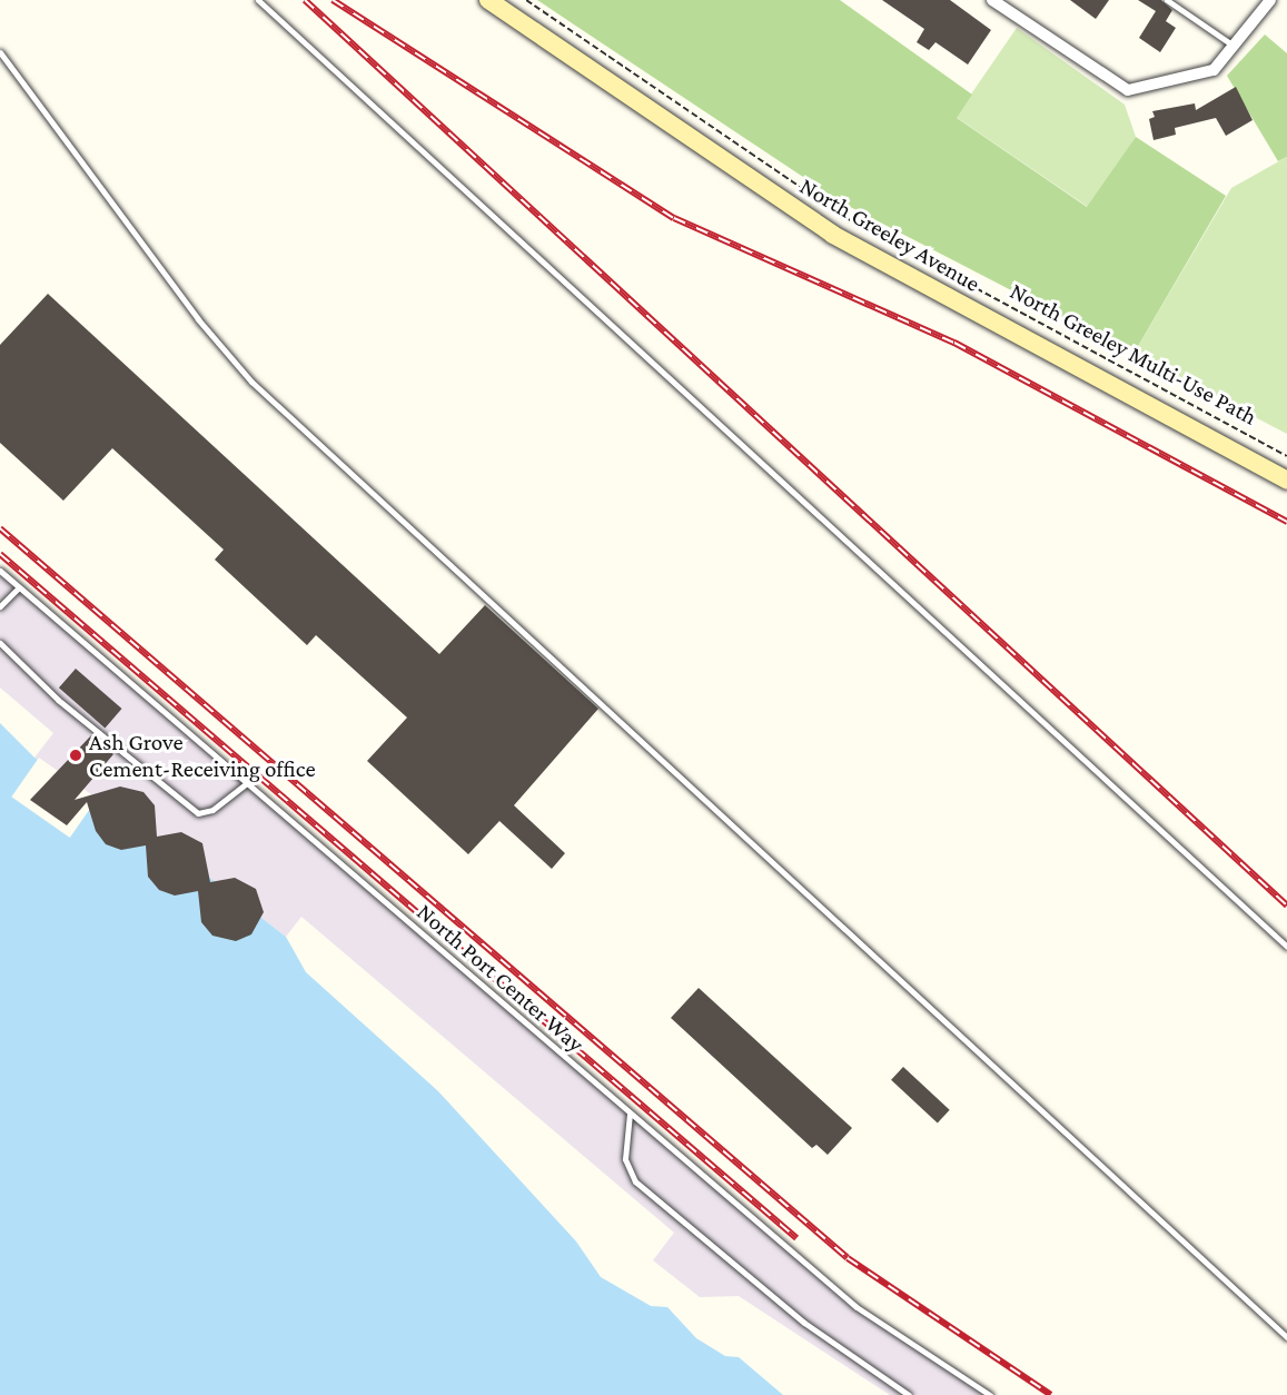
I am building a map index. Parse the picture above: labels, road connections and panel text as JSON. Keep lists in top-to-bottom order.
{
  "streets": {
    "main road": ["North Greeley Avenue"],
    "lane": ["North Port Center Way"],
    "path": ["North Greeley Multi-Use Path"]
  },
  "places": ["Ash Grove Cement-Receiving office"]
}
